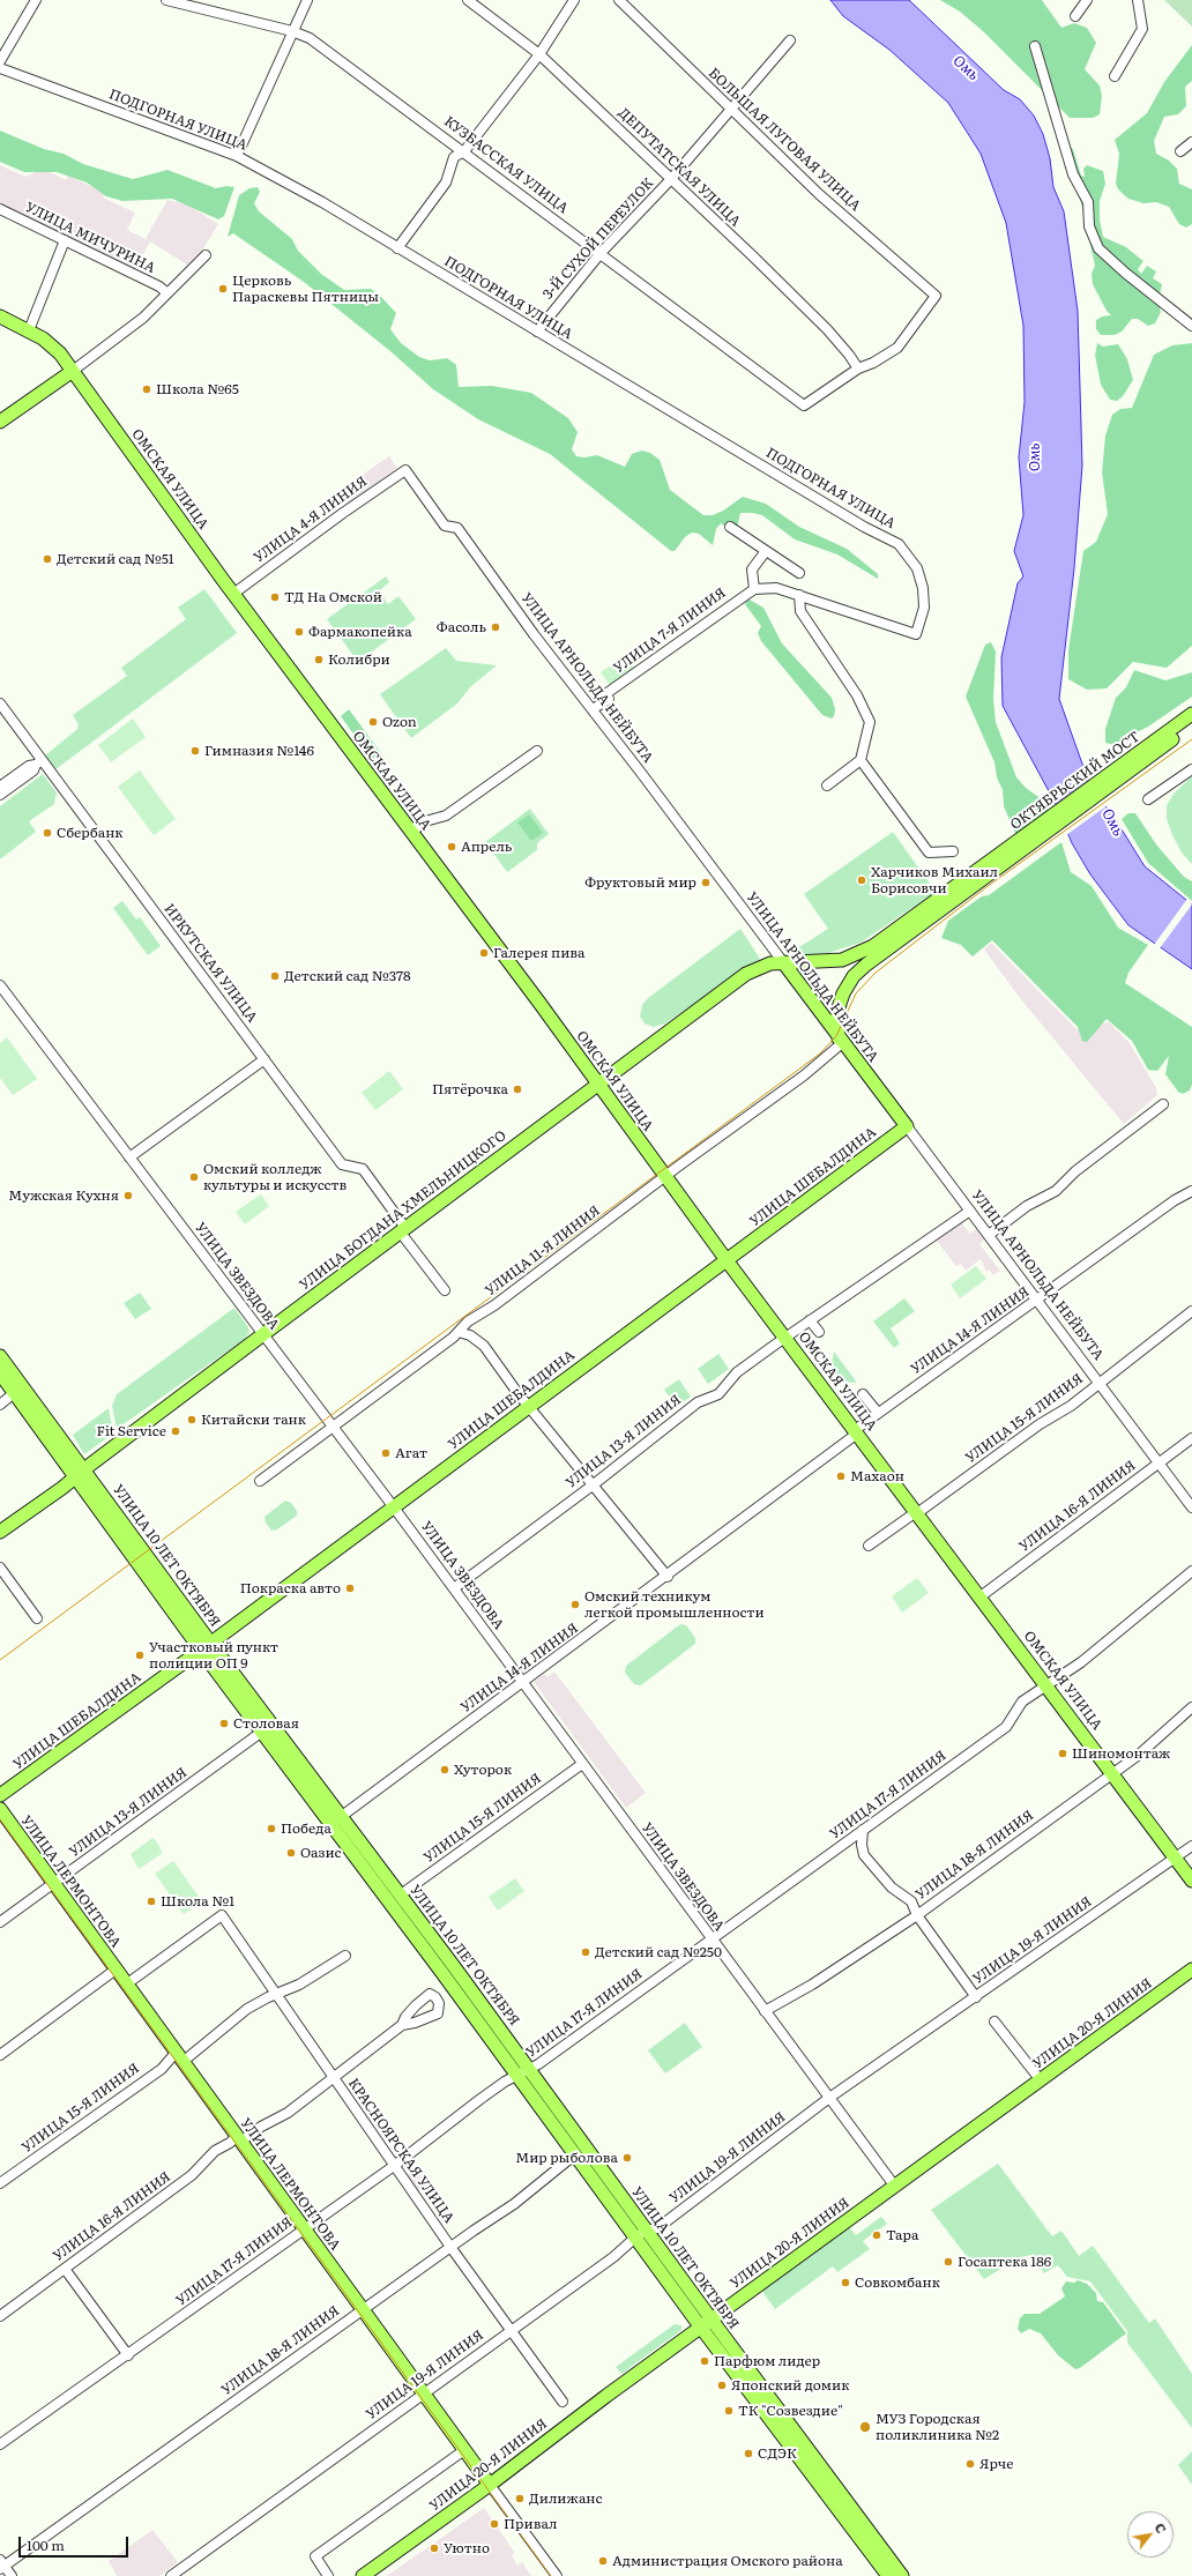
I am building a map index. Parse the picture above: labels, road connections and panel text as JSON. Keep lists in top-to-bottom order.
{
  "streets": {
    "main road": [
      "ОМСКАЯ УЛИЦА",
      "УЛИЦА АРНОЛЬДА НЕЙБУТА",
      "ОКТЯБРЬСКИЙ МОСТ",
      "УЛИЦА ШЕБАЛДИНА",
      "УЛИЦА БОГДАНА ХМЕЛЬНИЦКОГО",
      "УЛИЦА 10 ЛЕТ ОКТЯБРЯ",
      "УЛИЦА ЛЕРМОНТОВА",
      "УЛИЦА 20-Я ЛИНИЯ"
    ],
    "street": [
      "ПОДГОРНАЯ УЛИЦА",
      "БОЛЬШАЯ ЛУГОВАЯ УЛИЦА",
      "КУЗБАССКАЯ УЛИЦА",
      "ДЕПУТАТСКАЯ УЛИЦА",
      "УЛИЦА МИЧУРИНА",
      "3-Й СУХОЙ ПЕРЕУЛОК",
      "УЛИЦА 4-Я ЛИНИЯ",
      "УЛИЦА 7-Я ЛИНИЯ",
      "ИРКУТСКАЯ УЛИЦА",
      "УЛИЦА 11-Я ЛИНИЯ",
      "УЛИЦА ЗВЕЗДОВА",
      "УЛИЦА 14-Я ЛИНИЯ",
      "УЛИЦА 15-Я ЛИНИЯ",
      "УЛИЦА 13-Я ЛИНИЯ",
      "УЛИЦА 16-Я ЛИНИЯ",
      "УЛИЦА 17-Я ЛИНИЯ",
      "УЛИЦА 18-Я ЛИНИЯ",
      "УЛИЦА 19-Я ЛИНИЯ",
      "КРАСНОЯРСКАЯ УЛИЦА"
    ]
  },
  "crossings": [
    ["ПОДГОРНАЯ УЛИЦА", "3-Й СУХОЙ ПЕРЕУЛОК"],
    ["БОЛЬШАЯ ЛУГОВАЯ УЛИЦА", "КУЗБАССКАЯ УЛИЦА"],
    ["БОЛЬШАЯ ЛУГОВАЯ УЛИЦА", "ДЕПУТАТСКАЯ УЛИЦА"],
    ["БОЛЬШАЯ ЛУГОВАЯ УЛИЦА", "3-Й СУХОЙ ПЕРЕУЛОК"],
    ["КУЗБАССКАЯ УЛИЦА", "ДЕПУТАТСКАЯ УЛИЦА"],
    ["КУЗБАССКАЯ УЛИЦА", "3-Й СУХОЙ ПЕРЕУЛОК"],
    ["ДЕПУТАТСКАЯ УЛИЦА", "3-Й СУХОЙ ПЕРЕУЛОК"],
    ["ОМСКАЯ УЛИЦА", "УЛИЦА 4-Я ЛИНИЯ"],
    ["ОМСКАЯ УЛИЦА", "УЛИЦА ШЕБАЛДИНА"],
    ["ОМСКАЯ УЛИЦА", "УЛИЦА БОГДАНА ХМЕЛЬНИЦКОГО"],
    ["ОМСКАЯ УЛИЦА", "УЛИЦА 11-Я ЛИНИЯ"],
    ["ОМСКАЯ УЛИЦА", "УЛИЦА 14-Я ЛИНИЯ"],
    ["ОМСКАЯ УЛИЦА", "УЛИЦА 15-Я ЛИНИЯ"],
    ["ОМСКАЯ УЛИЦА", "УЛИЦА 13-Я ЛИНИЯ"],
    ["ОМСКАЯ УЛИЦА", "УЛИЦА 16-Я ЛИНИЯ"],
    ["ОМСКАЯ УЛИЦА", "УЛИЦА 17-Я ЛИНИЯ"],
    ["ОМСКАЯ УЛИЦА", "УЛИЦА 18-Я ЛИНИЯ"],
    ["ОМСКАЯ УЛИЦА", "УЛИЦА 19-Я ЛИНИЯ"],
    ["УЛИЦА 4-Я ЛИНИЯ", "УЛИЦА АРНОЛЬДА НЕЙБУТА"],
    ["УЛИЦА 7-Я ЛИНИЯ", "УЛИЦА АРНОЛЬДА НЕЙБУТА"],
    ["УЛИЦА АРНОЛЬДА НЕЙБУТА", "УЛИЦА ШЕБАЛДИНА"],
    ["УЛИЦА АРНОЛЬДА НЕЙБУТА", "УЛИЦА БОГДАНА ХМЕЛЬНИЦКОГО"],
    ["УЛИЦА АРНОЛЬДА НЕЙБУТА", "УЛИЦА 11-Я ЛИНИЯ"],
    ["УЛИЦА АРНОЛЬДА НЕЙБУТА", "УЛИЦА 14-Я ЛИНИЯ"],
    ["УЛИЦА АРНОЛЬДА НЕЙБУТА", "УЛИЦА 15-Я ЛИНИЯ"],
    ["УЛИЦА АРНОЛЬДА НЕЙБУТА", "УЛИЦА 13-Я ЛИНИЯ"],
    ["УЛИЦА АРНОЛЬДА НЕЙБУТА", "УЛИЦА 16-Я ЛИНИЯ"],
    ["ОКТЯБРЬСКИЙ МОСТ", "УЛИЦА БОГДАНА ХМЕЛЬНИЦКОГО"],
    ["ИРКУТСКАЯ УЛИЦА", "УЛИЦА БОГДАНА ХМЕЛЬНИЦКОГО"],
    ["УЛИЦА ШЕБАЛДИНА", "УЛИЦА ЗВЕЗДОВА"],
    ["УЛИЦА ШЕБАЛДИНА", "УЛИЦА 10 ЛЕТ ОКТЯБРЯ"],
    ["УЛИЦА БОГДАНА ХМЕЛЬНИЦКОГО", "УЛИЦА ЗВЕЗДОВА"],
    ["УЛИЦА БОГДАНА ХМЕЛЬНИЦКОГО", "УЛИЦА 10 ЛЕТ ОКТЯБРЯ"],
    ["УЛИЦА 11-Я ЛИНИЯ", "УЛИЦА ЗВЕЗДОВА"],
    ["УЛИЦА ЗВЕЗДОВА", "УЛИЦА 14-Я ЛИНИЯ"],
    ["УЛИЦА ЗВЕЗДОВА", "УЛИЦА 15-Я ЛИНИЯ"],
    ["УЛИЦА ЗВЕЗДОВА", "УЛИЦА 13-Я ЛИНИЯ"],
    ["УЛИЦА ЗВЕЗДОВА", "УЛИЦА 17-Я ЛИНИЯ"],
    ["УЛИЦА ЗВЕЗДОВА", "УЛИЦА 18-Я ЛИНИЯ"],
    ["УЛИЦА ЗВЕЗДОВА", "УЛИЦА 19-Я ЛИНИЯ"],
    ["УЛИЦА ЗВЕЗДОВА", "УЛИЦА 20-Я ЛИНИЯ"],
    ["УЛИЦА 14-Я ЛИНИЯ", "УЛИЦА 10 ЛЕТ ОКТЯБРЯ"],
    ["УЛИЦА 15-Я ЛИНИЯ", "УЛИЦА 10 ЛЕТ ОКТЯБРЯ"],
    ["УЛИЦА 15-Я ЛИНИЯ", "УЛИЦА ЛЕРМОНТОВА"],
    ["УЛИЦА 15-Я ЛИНИЯ", "КРАСНОЯРСКАЯ УЛИЦА"],
    ["УЛИЦА 13-Я ЛИНИЯ", "УЛИЦА 10 ЛЕТ ОКТЯБРЯ"],
    ["УЛИЦА 13-Я ЛИНИЯ", "УЛИЦА ЛЕРМОНТОВА"],
    ["УЛИЦА 16-Я ЛИНИЯ", "УЛИЦА ЛЕРМОНТОВА"],
    ["УЛИЦА 16-Я ЛИНИЯ", "КРАСНОЯРСКАЯ УЛИЦА"],
    ["УЛИЦА 10 ЛЕТ ОКТЯБРЯ", "УЛИЦА 17-Я ЛИНИЯ"],
    ["УЛИЦА 10 ЛЕТ ОКТЯБРЯ", "УЛИЦА 18-Я ЛИНИЯ"],
    ["УЛИЦА 10 ЛЕТ ОКТЯБРЯ", "УЛИЦА 19-Я ЛИНИЯ"],
    ["УЛИЦА 10 ЛЕТ ОКТЯБРЯ", "УЛИЦА 20-Я ЛИНИЯ"],
    ["УЛИЦА 17-Я ЛИНИЯ", "УЛИЦА ЛЕРМОНТОВА"],
    ["УЛИЦА 17-Я ЛИНИЯ", "КРАСНОЯРСКАЯ УЛИЦА"],
    ["УЛИЦА 18-Я ЛИНИЯ", "УЛИЦА ЛЕРМОНТОВА"],
    ["УЛИЦА 18-Я ЛИНИЯ", "КРАСНОЯРСКАЯ УЛИЦА"],
    ["УЛИЦА ЛЕРМОНТОВА", "УЛИЦА 19-Я ЛИНИЯ"],
    ["УЛИЦА ЛЕРМОНТОВА", "УЛИЦА 20-Я ЛИНИЯ"],
    ["УЛИЦА ЛЕРМОНТОВА", "КРАСНОЯРСКАЯ УЛИЦА"],
    ["УЛИЦА 19-Я ЛИНИЯ", "КРАСНОЯРСКАЯ УЛИЦА"]
  ],
  "water": ["Омь"],
  "places": [
    "Церковь Параскевы Пятницы",
    "Школа №65",
    "Детский сад №51",
    "ТД На Омской",
    "Фасоль",
    "Фармакопейка",
    "Колибри",
    "Ozon",
    "Гимназия №146",
    "Сбербанк",
    "Апрель",
    "Харчиков Михаил Борисовчи",
    "Фруктовый мир",
    "Галерея пива",
    "Детский сад №378",
    "Пятёрочка",
    "Омский колледж культуры и искусств",
    "Мужская Кухня",
    "Китайски танк",
    "Fit Service",
    "Агат",
    "Махаон",
    "Покраска авто",
    "Омский техникум легкой промышленности",
    "Участковый пункт полиции ОП 9",
    "Столовая",
    "Шиномонтаж",
    "Хуторок",
    "Победа",
    "Оазис",
    "Школа №1",
    "Детский сад №250",
    "Мир рыболова",
    "Тара",
    "Госаптека 186",
    "Совкомбанк",
    "Парфюм лидер",
    "Японский домик",
    "ТК \"Созвездие\"",
    "МУЗ Городская поликлиника №2",
    "СДЭК",
    "Ярче",
    "Дилижанс",
    "Привал",
    "Уютно",
    "Администрация Омского района"
  ],
  "scale_bar": "100 m",
  "north": "top right"
}
